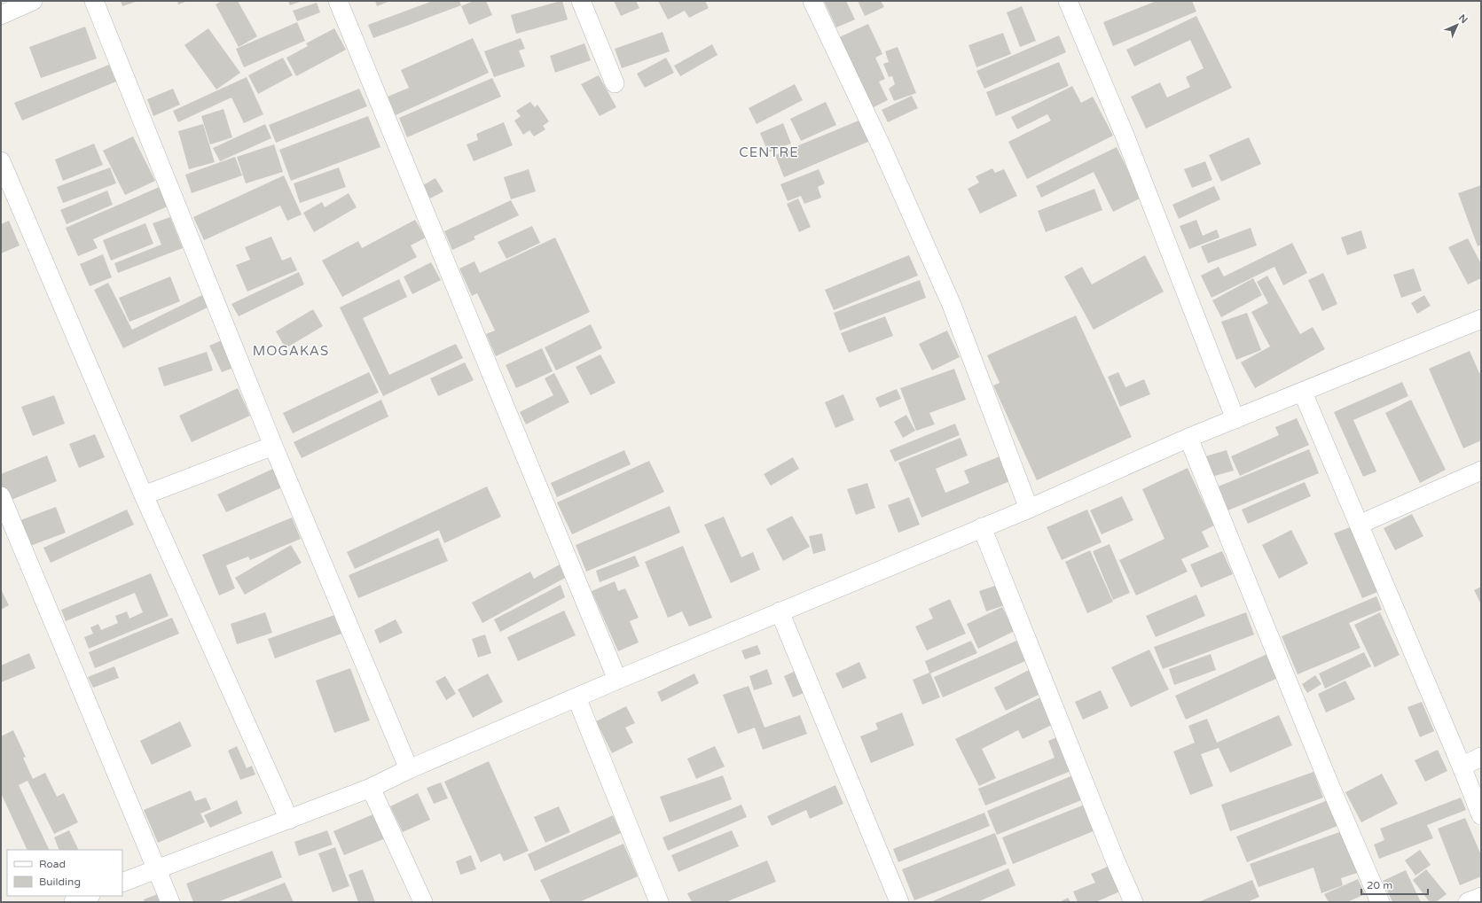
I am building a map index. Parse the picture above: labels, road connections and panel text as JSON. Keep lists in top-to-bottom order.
{
  "districts": ["CENTRE", "MOGAKAS"],
  "legend": ["Road", "Building"],
  "scale_bar": "20 m",
  "north": "top right"
}
